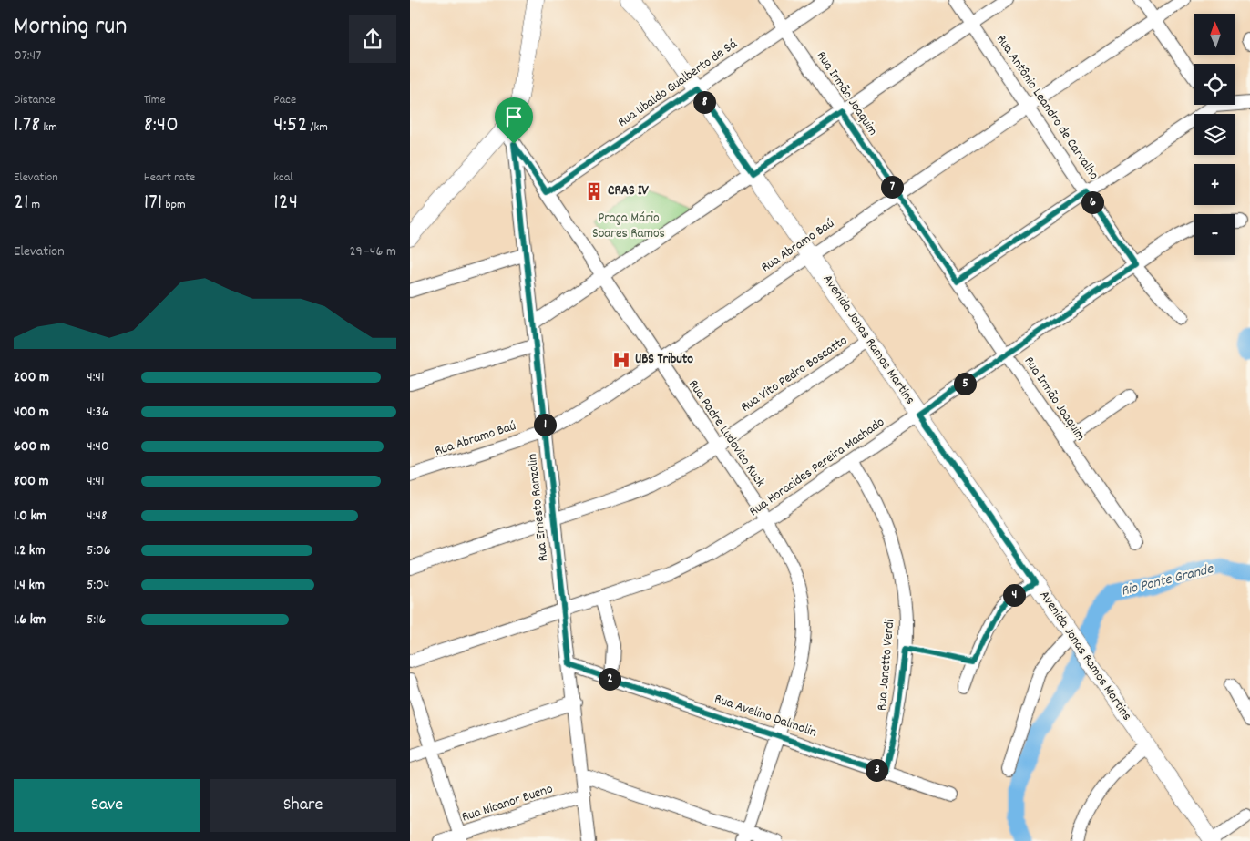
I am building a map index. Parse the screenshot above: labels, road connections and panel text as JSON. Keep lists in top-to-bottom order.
{
  "streets": {
    "main road": ["Avenida Jonas Ramos Martins"],
    "street": [
      "Rua Ubaldo Gualberto de Sá",
      "Rua Irmão Joaquim",
      "Rua Antônio Leandro de Carvalho",
      "Rua Abramo Baú",
      "Rua Vito Pedro Boscatto",
      "Rua Padre Ludovico Kuck",
      "Rua Horacides Pereira Machado",
      "Rua Ernesto Ranzolin",
      "Rua Janetto Verdi",
      "Rua Avelino Dalmolin",
      "Rua Nicanor Bueno"
    ]
  },
  "crossings": [
    ["Rua Ubaldo Gualberto de Sá", "Rua Irmão Joaquim"],
    ["Rua Ubaldo Gualberto de Sá", "Avenida Jonas Ramos Martins"],
    ["Rua Ubaldo Gualberto de Sá", "Rua Padre Ludovico Kuck"],
    ["Rua Irmão Joaquim", "Rua Abramo Baú"],
    ["Rua Irmão Joaquim", "Rua Horacides Pereira Machado"],
    ["Rua Antônio Leandro de Carvalho", "Rua Abramo Baú"],
    ["Rua Antônio Leandro de Carvalho", "Rua Horacides Pereira Machado"],
    ["Rua Abramo Baú", "Avenida Jonas Ramos Martins"],
    ["Rua Abramo Baú", "Rua Padre Ludovico Kuck"],
    ["Rua Abramo Baú", "Rua Ernesto Ranzolin"],
    ["Avenida Jonas Ramos Martins", "Rua Vito Pedro Boscatto"],
    ["Avenida Jonas Ramos Martins", "Rua Horacides Pereira Machado"],
    ["Rua Vito Pedro Boscatto", "Rua Padre Ludovico Kuck"],
    ["Rua Vito Pedro Boscatto", "Rua Ernesto Ranzolin"],
    ["Rua Padre Ludovico Kuck", "Rua Horacides Pereira Machado"],
    ["Rua Padre Ludovico Kuck", "Rua Ernesto Ranzolin"],
    ["Rua Padre Ludovico Kuck", "Rua Avelino Dalmolin"],
    ["Rua Horacides Pereira Machado", "Rua Ernesto Ranzolin"],
    ["Rua Horacides Pereira Machado", "Rua Janetto Verdi"],
    ["Rua Ernesto Ranzolin", "Rua Avelino Dalmolin"],
    ["Rua Ernesto Ranzolin", "Rua Nicanor Bueno"],
    ["Rua Janetto Verdi", "Rua Avelino Dalmolin"]
  ],
  "water": ["Rio Ponte Grande"],
  "parks": ["Praça Mário Soares Ramos"],
  "places": {
    "building": ["CRAS IV"],
    "hospital": ["UBS Tributo"]
  },
  "north": "top",
  "page": {
    "heading": ["Morning run", "07:47"],
    "map_buttons": ["+", "−"],
    "stats": [
      ["Distance", "1.78 km"],
      ["Time", "8:40"],
      ["Pace", "4:52 /km"],
      ["Elevation", "21 m"],
      ["Heart rate", "171 bpm"],
      ["kcal", "124"]
    ],
    "pins": [
      "8",
      "7",
      "6",
      "5",
      "1",
      "4",
      "2",
      "3"
    ],
    "chart": ["Elevation", "29–46 m"],
    "list": [
      {
        "name": "200 m",
        "note": "4:41"
      },
      {
        "name": "400 m",
        "note": "4:36"
      },
      {
        "name": "600 m",
        "note": "4:40"
      },
      {
        "name": "800 m",
        "note": "4:41"
      },
      {
        "name": "1.0 km",
        "note": "4:48"
      },
      {
        "name": "1.2 km",
        "note": "5:06"
      },
      {
        "name": "1.4 km",
        "note": "5:04"
      },
      {
        "name": "1.6 km",
        "note": "5:16"
      }
    ],
    "buttons": ["Save", "Share"]
  }
}
